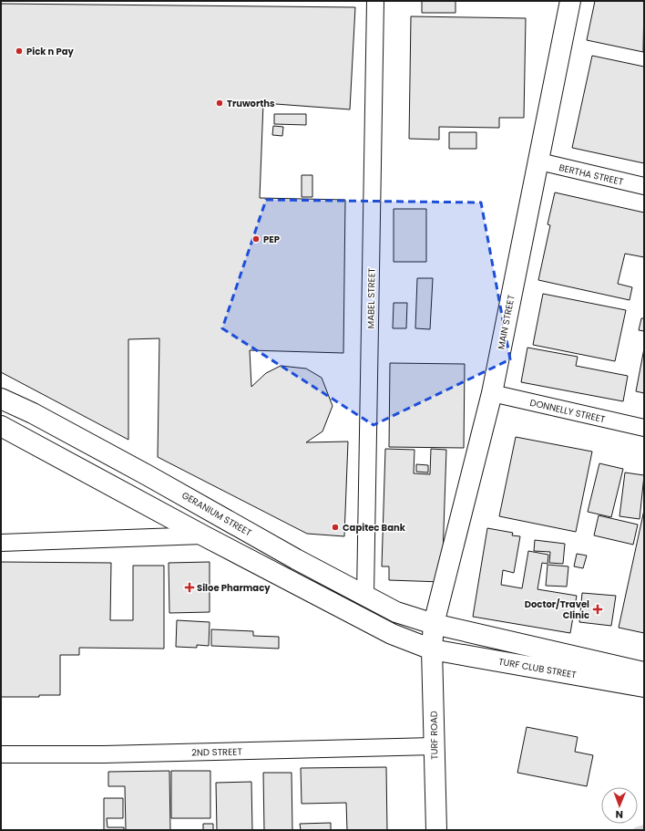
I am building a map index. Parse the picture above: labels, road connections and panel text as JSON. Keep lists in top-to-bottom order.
{
  "streets": {
    "main road": [
      "MAIN STREET",
      "GERANIUM STREET",
      "TURF CLUB STREET",
      "TURF ROAD"
    ],
    "street": [
      "BERTHA STREET",
      "MABEL STREET",
      "DONNELLY STREET",
      "2ND STREET"
    ]
  },
  "crossings": [
    ["BERTHA STREET", "MAIN STREET"],
    ["MABEL STREET", "GERANIUM STREET"],
    ["MAIN STREET", "DONNELLY STREET"],
    ["MAIN STREET", "GERANIUM STREET"],
    ["MAIN STREET", "TURF CLUB STREET"],
    ["MAIN STREET", "TURF ROAD"],
    ["GERANIUM STREET", "TURF CLUB STREET"],
    ["GERANIUM STREET", "TURF ROAD"],
    ["TURF CLUB STREET", "TURF ROAD"],
    ["TURF ROAD", "2ND STREET"]
  ],
  "places": {
    "other": [
      "Pick n Pay",
      "Truworths",
      "PEP",
      "Capitec Bank"
    ],
    "health": ["Siloe Pharmacy", "Doctor/Travel Clinic"]
  },
  "north": "bottom"
}
